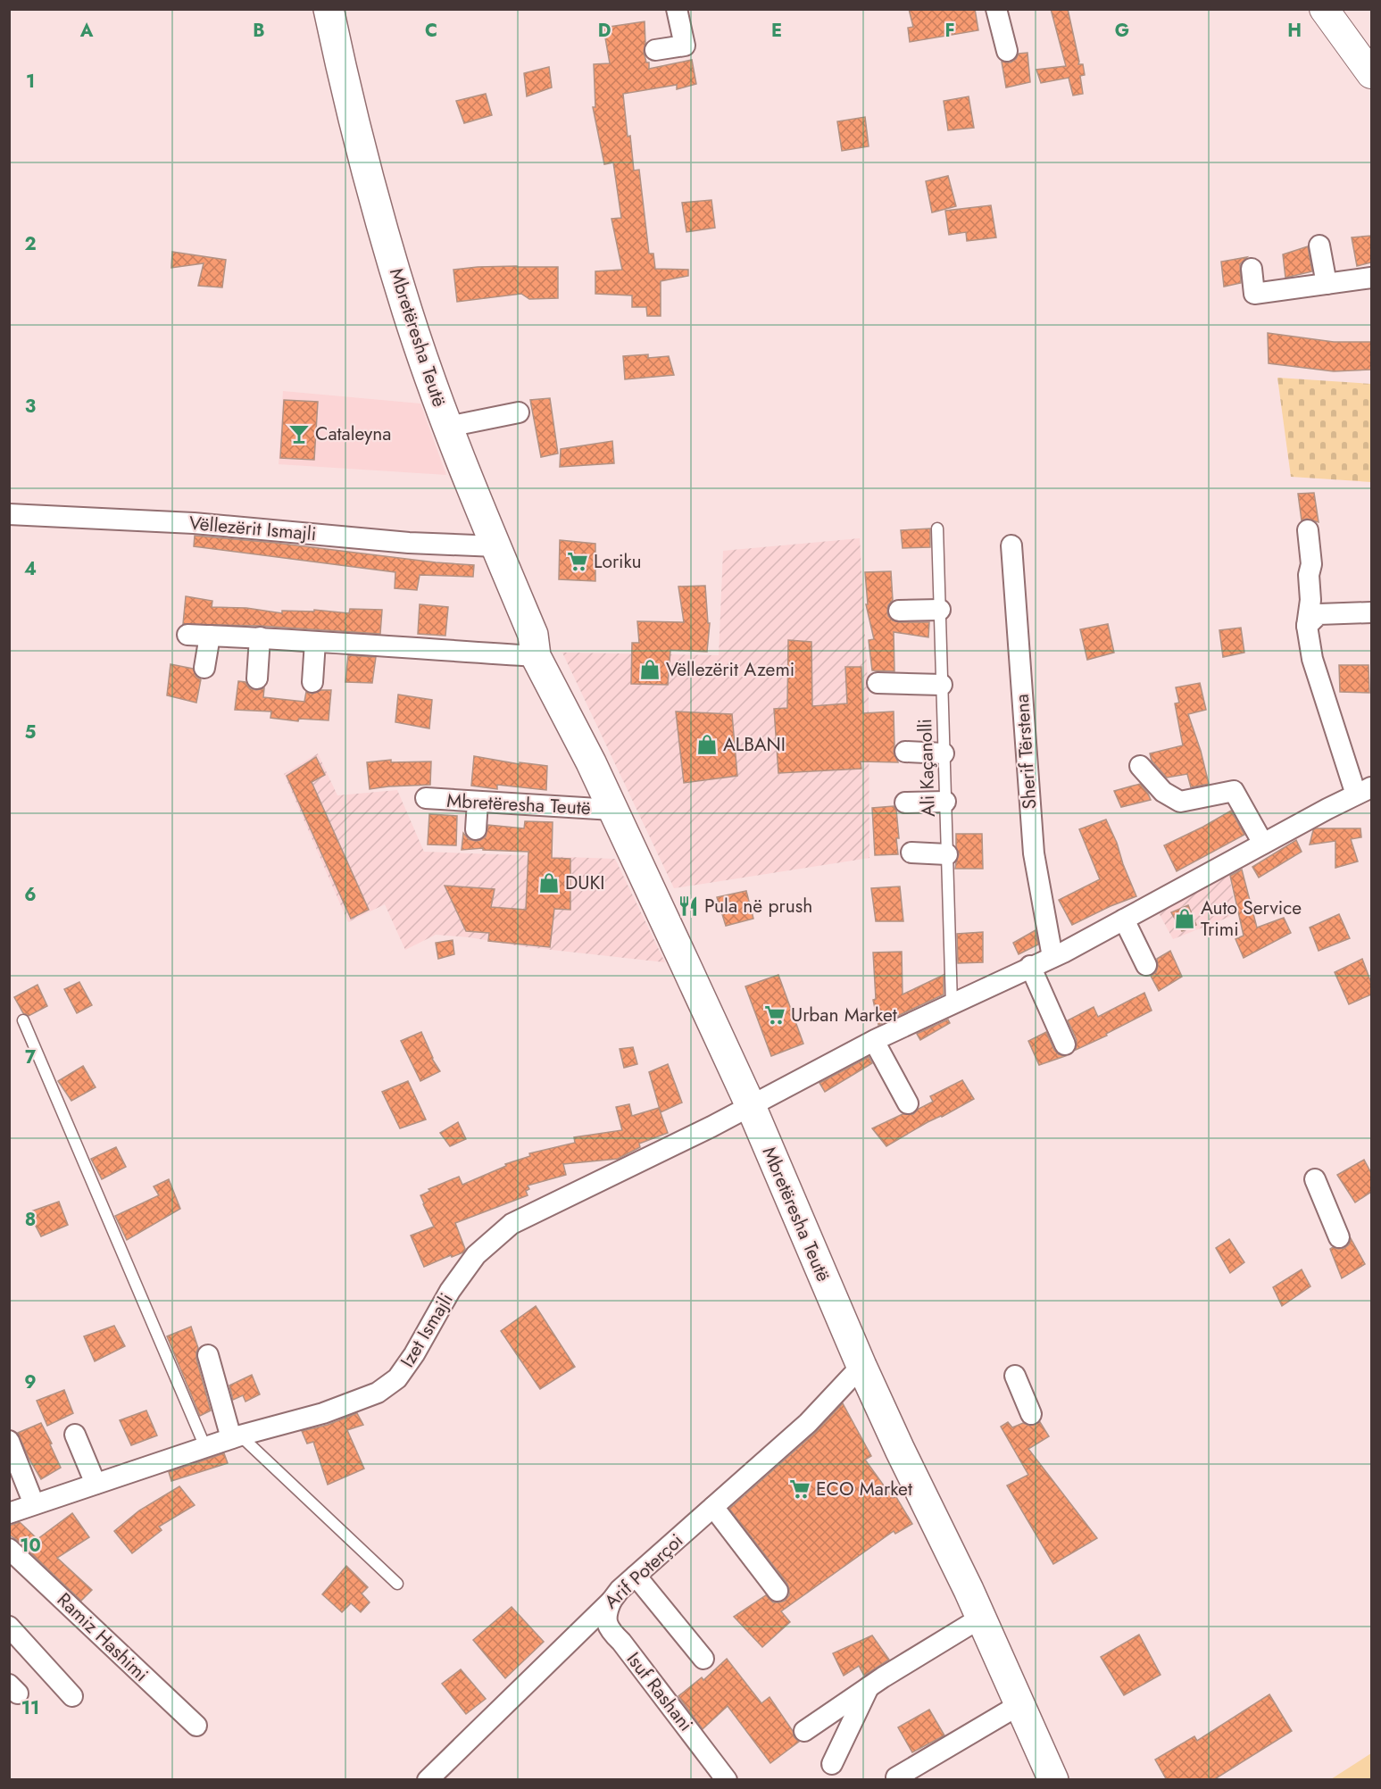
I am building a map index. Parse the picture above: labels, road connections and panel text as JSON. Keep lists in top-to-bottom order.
{
  "streets": {
    "main road": ["Mbretëresha Teutë"],
    "street": [
      "Vëllezërit Ismajli",
      "Sherif Tërstena",
      "Izet Ismajli",
      "Arif Poterçoi",
      "Ramiz Hashimi",
      "Isuf Rashani"
    ],
    "lane": ["Ali Kaçanolli"]
  },
  "crossings": [
    ["Mbretëresha Teutë", "Vëllezërit Ismajli"],
    ["Mbretëresha Teutë", "Izet Ismajli"],
    ["Mbretëresha Teutë", "Arif Poterçoi"],
    ["Arif Poterçoi", "Isuf Rashani"]
  ],
  "places": {
    "bar": ["Cataleyna"],
    "supermarket": ["Loriku", "Urban Market", "ECO Market"],
    "shop": [
      "Vëllezërit Azemi",
      "ALBANI",
      "DUKI",
      "Auto Service Trimi"
    ],
    "restaurant": ["Pula në prush"]
  },
  "grid": {
    "columns": [
      "A",
      "B",
      "C",
      "D",
      "E",
      "F",
      "G",
      "H"
    ],
    "rows": [
      "1",
      "2",
      "3",
      "4",
      "5",
      "6",
      "7",
      "8",
      "9",
      "10",
      "11"
    ]
  }
}
